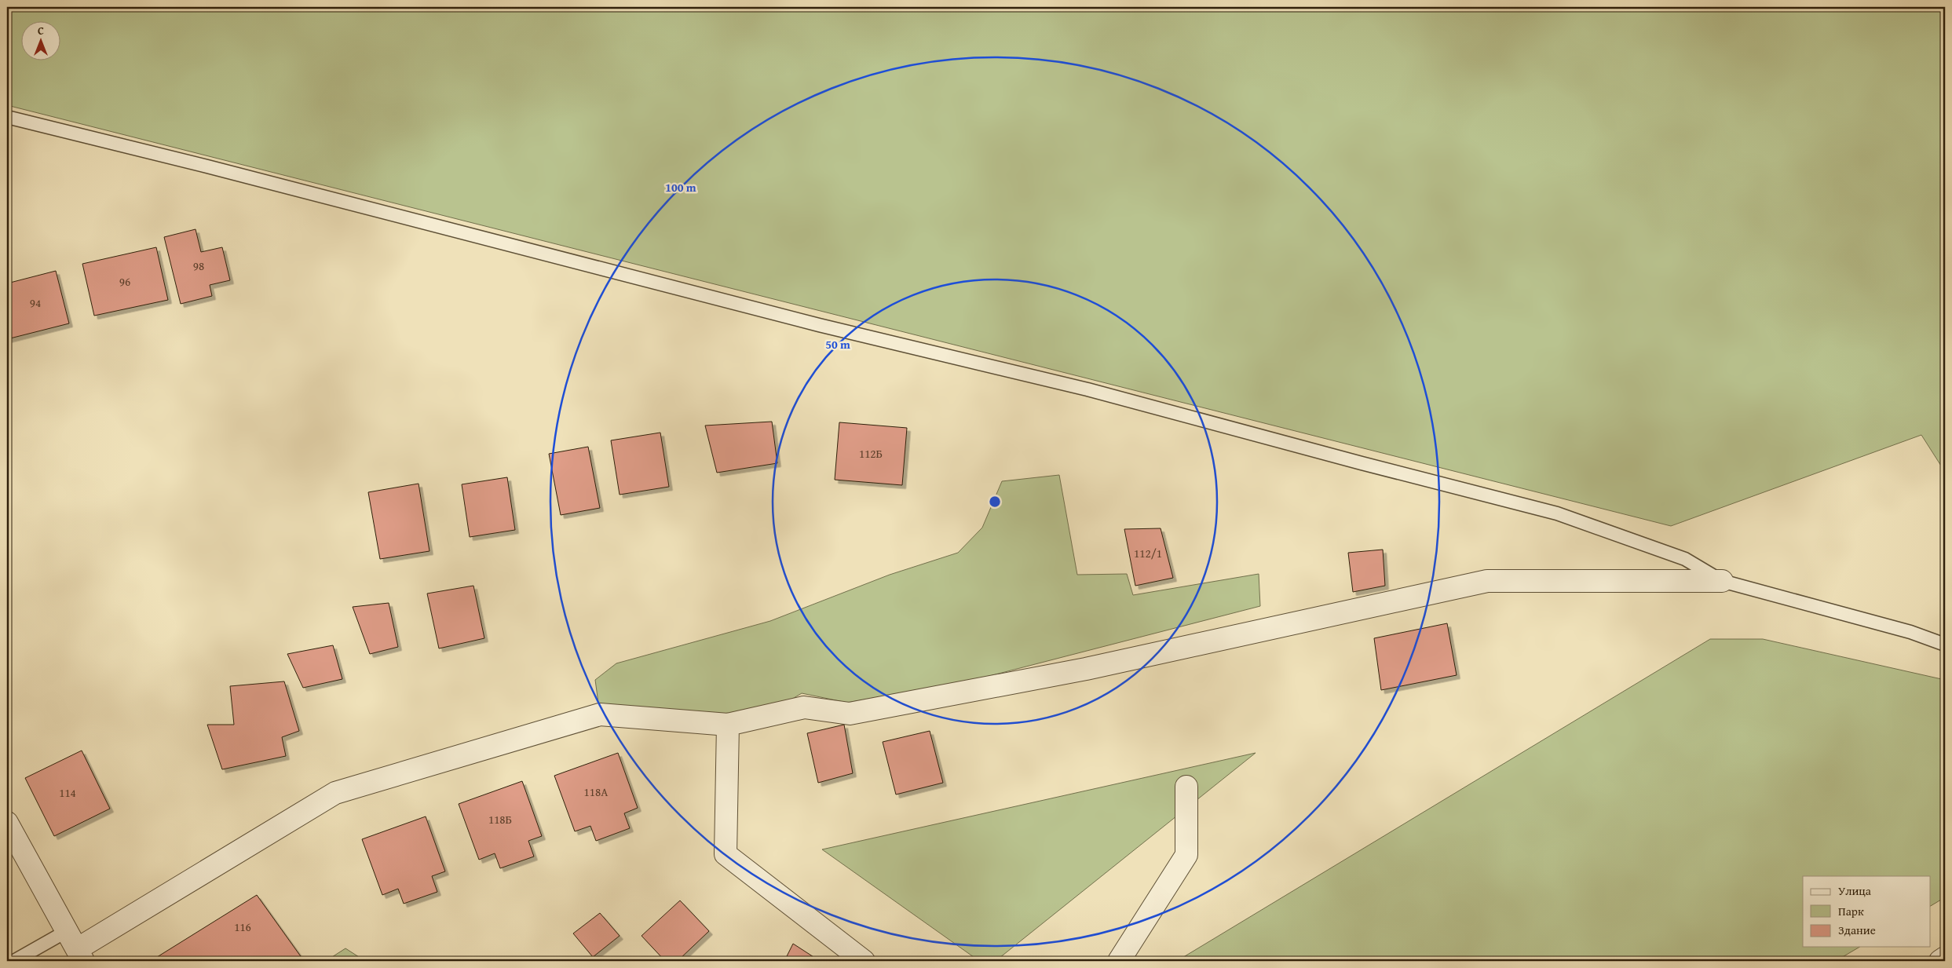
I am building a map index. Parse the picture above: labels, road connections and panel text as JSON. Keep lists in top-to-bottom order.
{
  "house_numbers": [
    "98",
    "96",
    "94",
    "112Б",
    "112/1",
    "118А",
    "114",
    "118Б",
    "116"
  ],
  "legend": ["Улица", "Парк", "Здание"],
  "north": "top",
  "rings": ["100 m", "50 m"]
}
